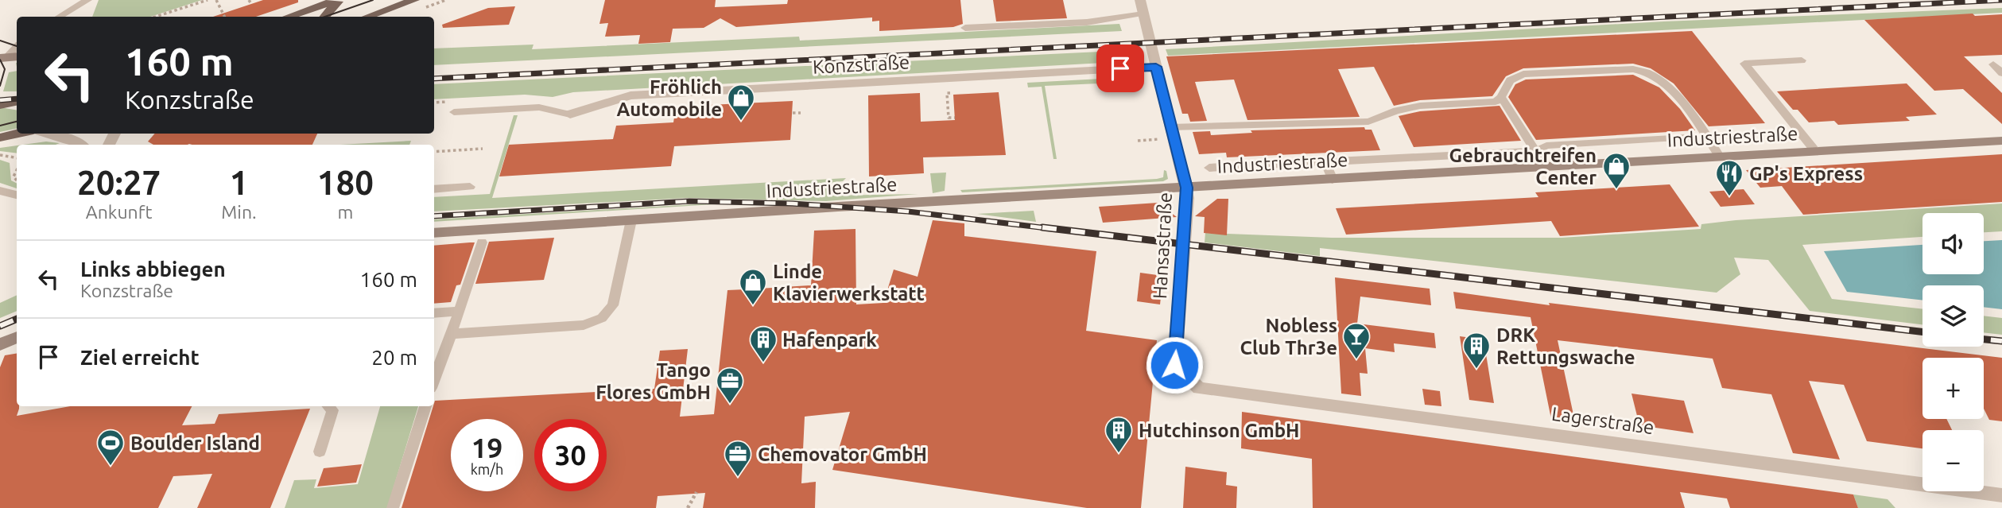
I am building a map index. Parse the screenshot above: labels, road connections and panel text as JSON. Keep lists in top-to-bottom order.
{
  "streets": {
    "street": [
      "Konzstraße",
      "Industriestraße",
      "Hansastraße",
      "Lagerstraße"
    ]
  },
  "crossings": [
    ["Konzstraße", "Hansastraße"],
    ["Industriestraße", "Hansastraße"],
    ["Hansastraße", "Lagerstraße"]
  ],
  "places": {
    "shop": ["Fröhlich Automobile", "Gebrauchtreifen Center", "Linde Klavierwerkstatt"],
    "restaurant": ["GP's Express"],
    "bar": ["Nobless Club Thr3e"],
    "building": ["Hafenpark", "DRK Rettungswache", "Hutchinson GmbH"],
    "office": ["Tango Flores GmbH", "Chemovator GmbH"],
    "sports": ["Boulder Island"]
  },
  "page": {
    "turn": ["160 m", "Konzstraße"],
    "eta": [
      "20:27",
      "Ankunft",
      "1",
      "Min.",
      "180",
      "m"
    ],
    "map_buttons": ["+", "−"],
    "list": [
      {
        "name": "Links abbiegen",
        "note": "Konzstraße",
        "value": "160 m"
      },
      {
        "name": "Ziel erreicht",
        "value": "20 m"
      }
    ],
    "speed": "19 km/h",
    "limit": "30"
  }
}
